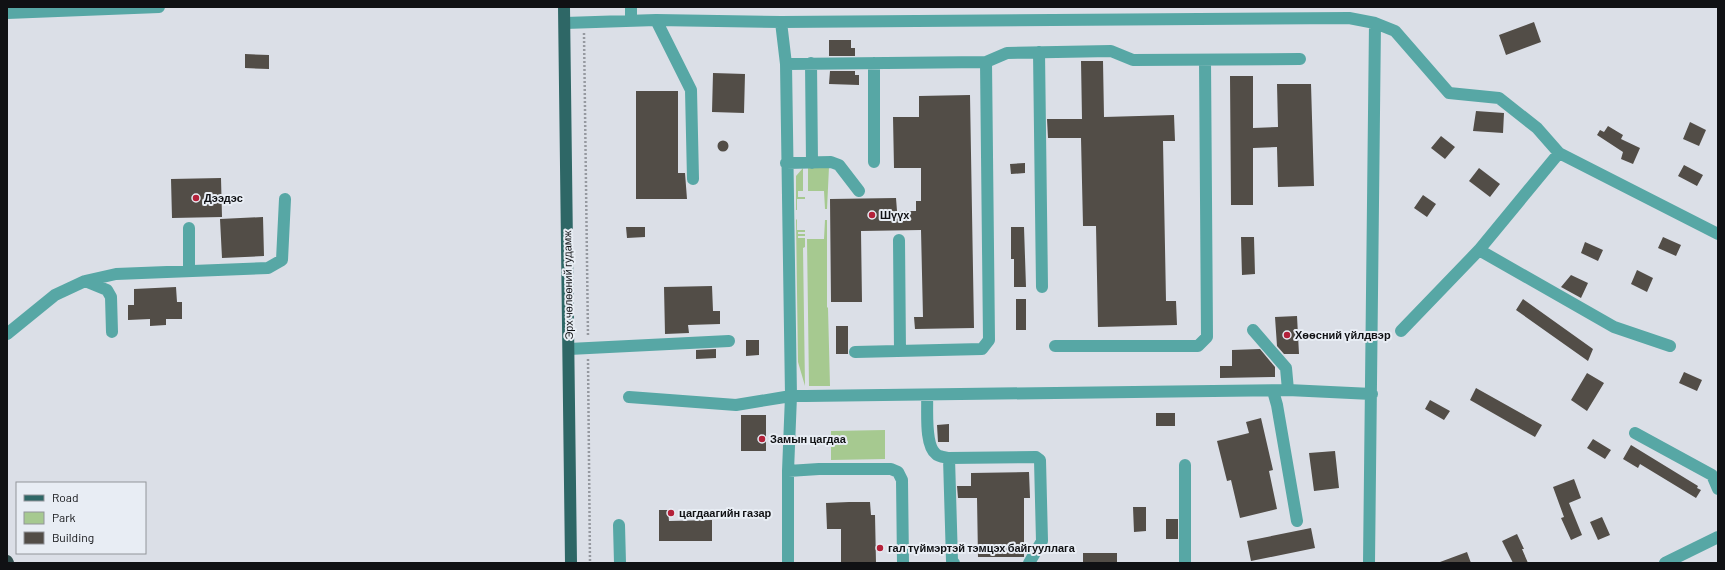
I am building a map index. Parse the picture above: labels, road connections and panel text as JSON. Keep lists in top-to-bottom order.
{
  "streets": {
    "main road": ["Эрх чөлөөний гудамж"]
  },
  "places": [
    "Дээдэс",
    "Шүүх",
    "Хөөсний үйлдвэр",
    "Замын цагдаа",
    "цагдаагийн газар",
    "гал түймэртэй тэмцэх байгууллага"
  ],
  "legend": ["Road", "Park", "Building"]
}
